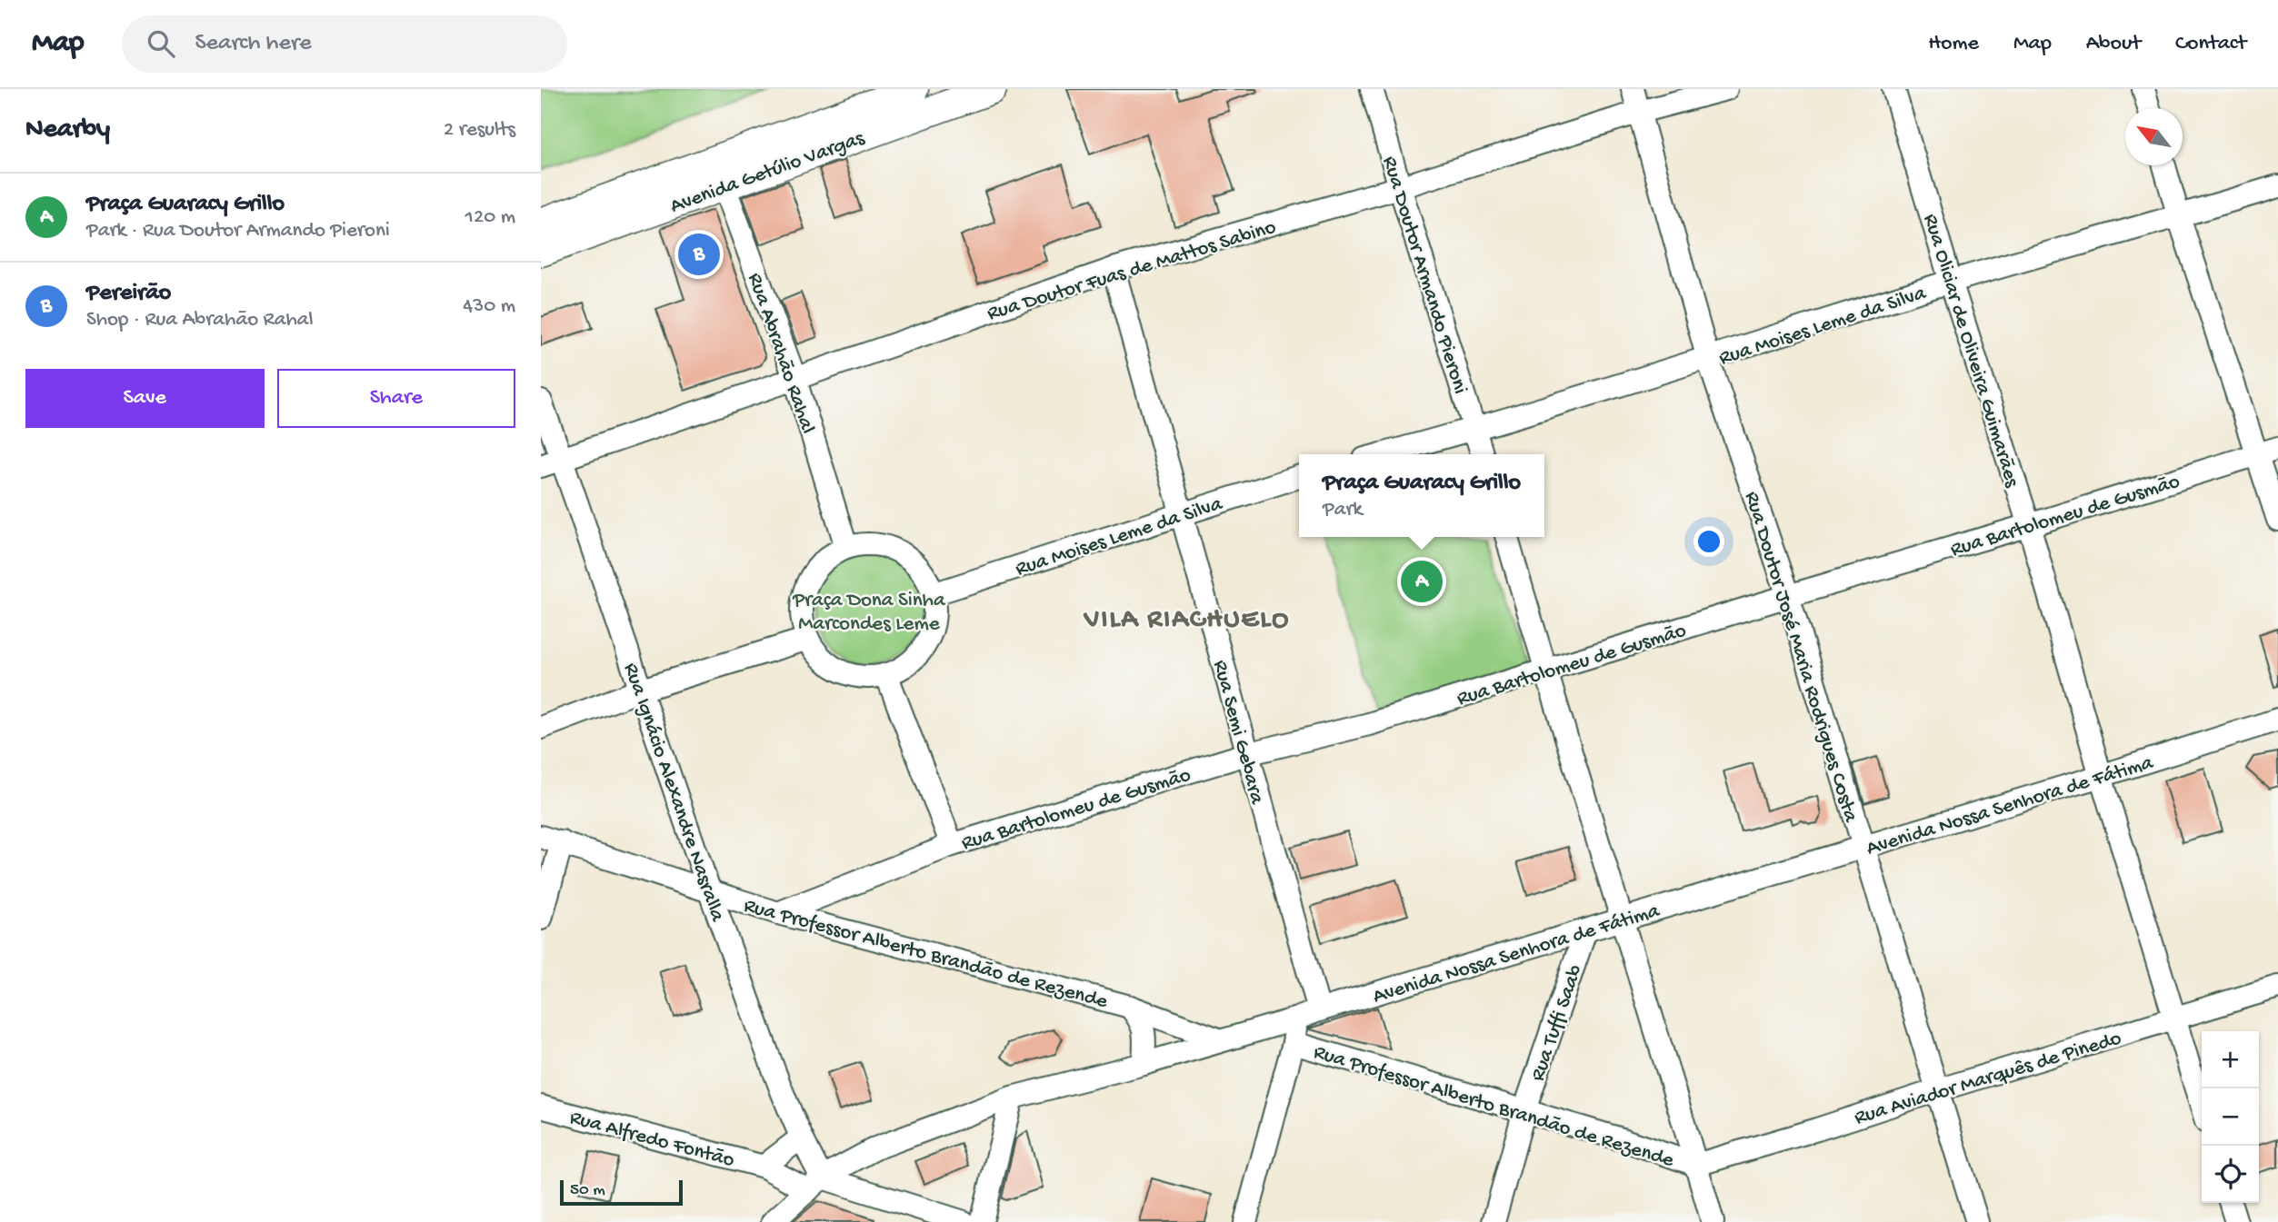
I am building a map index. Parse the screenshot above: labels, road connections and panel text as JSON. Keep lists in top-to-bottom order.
{
  "streets": {
    "main road": ["Avenida Getúlio Vargas"],
    "street": [
      "Rua Doutor Fuas de Mattos Sabino",
      "Rua Doutor Armando Pieroni",
      "Rua Moises Leme da Silva",
      "Rua Oliciar de Oliveira Guimarães",
      "Rua Abrahão Rahal",
      "Rua Bartolomeu de Gusmão",
      "Rua Doutor José Maria Rodrigues Costa",
      "Rua Semi Gebara",
      "Rua Ignácio Alexandre Nasralla",
      "Avenida Nossa Senhora de Fátima",
      "Rua Professor Alberto Brandão de Rezende",
      "Rua Tuffi Saab",
      "Rua Aviador Marquês de Pinedo",
      "Rua Alfredo Fontão"
    ]
  },
  "crossings": [
    ["Avenida Getúlio Vargas", "Rua Abrahão Rahal"],
    ["Rua Doutor Fuas de Mattos Sabino", "Rua Doutor Armando Pieroni"],
    ["Rua Doutor Fuas de Mattos Sabino", "Rua Abrahão Rahal"],
    ["Rua Doutor Fuas de Mattos Sabino", "Rua Doutor José Maria Rodrigues Costa"],
    ["Rua Doutor Fuas de Mattos Sabino", "Rua Semi Gebara"],
    ["Rua Doutor Fuas de Mattos Sabino", "Rua Ignácio Alexandre Nasralla"],
    ["Rua Doutor Armando Pieroni", "Rua Moises Leme da Silva"],
    ["Rua Moises Leme da Silva", "Rua Oliciar de Oliveira Guimarães"],
    ["Rua Moises Leme da Silva", "Rua Abrahão Rahal"],
    ["Rua Moises Leme da Silva", "Rua Doutor José Maria Rodrigues Costa"],
    ["Rua Moises Leme da Silva", "Rua Semi Gebara"],
    ["Rua Oliciar de Oliveira Guimarães", "Rua Bartolomeu de Gusmão"],
    ["Rua Oliciar de Oliveira Guimarães", "Avenida Nossa Senhora de Fátima"],
    ["Rua Oliciar de Oliveira Guimarães", "Rua Aviador Marquês de Pinedo"],
    ["Rua Bartolomeu de Gusmão", "Rua Doutor José Maria Rodrigues Costa"],
    ["Rua Bartolomeu de Gusmão", "Rua Semi Gebara"],
    ["Rua Bartolomeu de Gusmão", "Rua Professor Alberto Brandão de Rezende"],
    ["Rua Doutor José Maria Rodrigues Costa", "Avenida Nossa Senhora de Fátima"],
    ["Rua Doutor José Maria Rodrigues Costa", "Rua Aviador Marquês de Pinedo"],
    ["Rua Semi Gebara", "Avenida Nossa Senhora de Fátima"],
    ["Rua Ignácio Alexandre Nasralla", "Avenida Nossa Senhora de Fátima"],
    ["Rua Ignácio Alexandre Nasralla", "Rua Professor Alberto Brandão de Rezende"],
    ["Rua Ignácio Alexandre Nasralla", "Rua Alfredo Fontão"],
    ["Avenida Nossa Senhora de Fátima", "Rua Professor Alberto Brandão de Rezende"],
    ["Avenida Nossa Senhora de Fátima", "Rua Tuffi Saab"],
    ["Avenida Nossa Senhora de Fátima", "Rua Alfredo Fontão"],
    ["Rua Professor Alberto Brandão de Rezende", "Rua Tuffi Saab"],
    ["Rua Professor Alberto Brandão de Rezende", "Rua Aviador Marquês de Pinedo"]
  ],
  "districts": ["VILA RIACHUELO"],
  "parks": ["Praça Dona Sinha Marcondes Leme"],
  "scale_bar": "50 m",
  "north": "top left",
  "page": {
    "header": "Map",
    "search": "Search here",
    "nav": [
      "Home",
      "Map",
      "About",
      "Contact"
    ],
    "heading": ["Nearby", "2 results"],
    "list": [
      {
        "mark": "A",
        "name": "Praça Guaracy Grillo",
        "note": "Park · Rua Doutor Armando Pieroni",
        "value": "120 m"
      },
      {
        "mark": "B",
        "name": "Pereirão",
        "note": "Shop · Rua Abrahão Rahal",
        "value": "430 m"
      }
    ],
    "pins": ["B", "A"],
    "buttons": ["Save", "Share"],
    "popup": ["Praça Guaracy Grillo", "Park"],
    "map_buttons": ["+", "−"],
    "scale": "50 m"
  }
}
